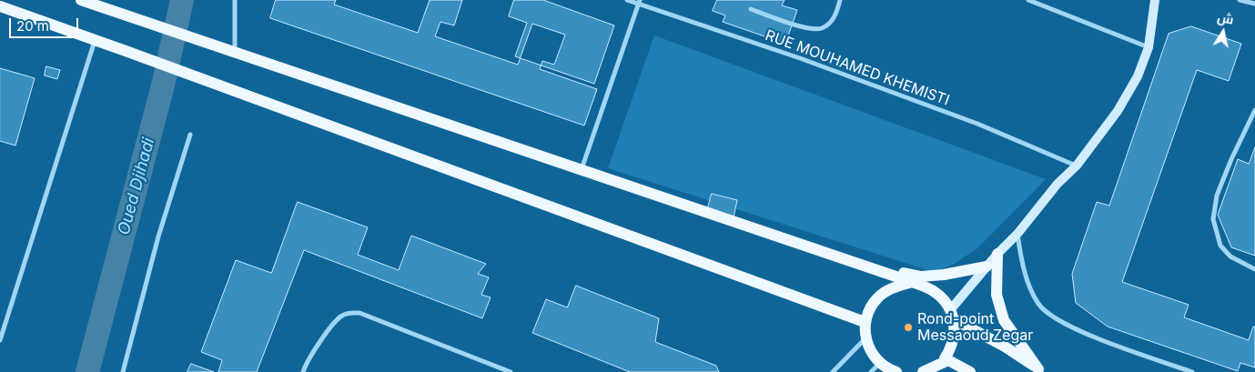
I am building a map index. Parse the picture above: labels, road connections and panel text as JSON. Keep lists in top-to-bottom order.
{
  "streets": {
    "street": ["RUE MOUHAMED KHEMISTI"]
  },
  "water": ["Oued Djihadi"],
  "places": ["Rond-point Messaoud Zegar"],
  "scale_bar": "20 m",
  "north": "top"
}
